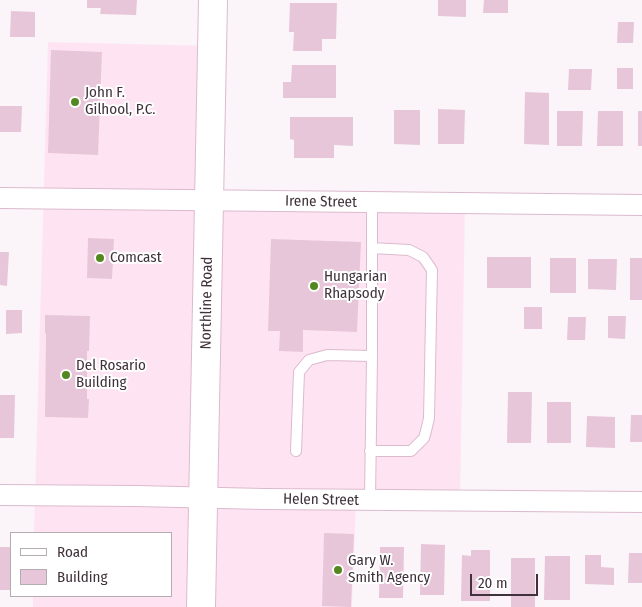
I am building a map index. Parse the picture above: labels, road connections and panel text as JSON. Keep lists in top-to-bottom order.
{
  "streets": {
    "main road": ["Northline Road"],
    "street": ["Irene Street", "Helen Street"]
  },
  "crossings": [
    ["Irene Street", "Northline Road"],
    ["Northline Road", "Helen Street"]
  ],
  "places": [
    "John F. Gilhool, P.C.",
    "Comcast",
    "Hungarian Rhapsody",
    "Del Rosario Building",
    "Gary W. Smith Agency"
  ],
  "legend": ["Road", "Building"],
  "scale_bar": "20 m"
}
